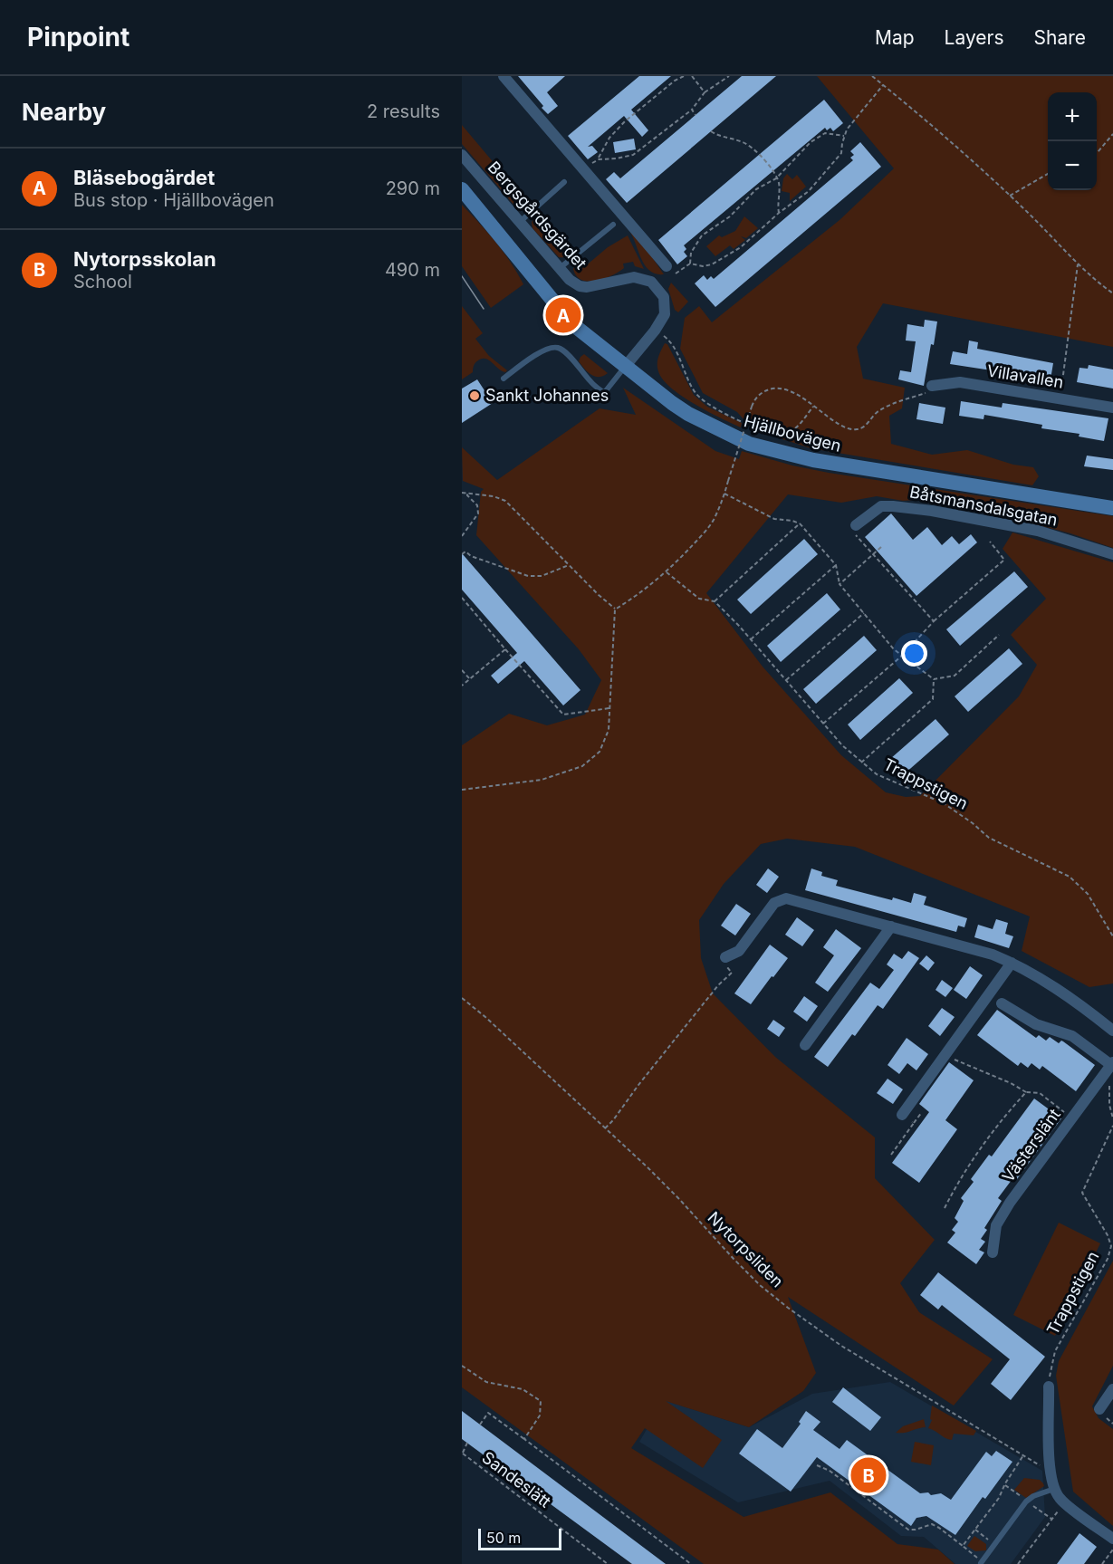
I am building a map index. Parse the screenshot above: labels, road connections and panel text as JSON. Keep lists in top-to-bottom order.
{
  "streets": {
    "street": [
      "Bergsgårdsgärdet",
      "Villavallen",
      "Hjällbovägen",
      "Båtsmansdalsgatan",
      "Västerslänt"
    ],
    "path": ["Trappstigen", "Nytorpsliden", "Sandeslätt"]
  },
  "crossings": [
    ["Bergsgårdsgärdet", "Hjällbovägen"],
    ["Båtsmansdalsgatan", "Trappstigen"]
  ],
  "places": ["Sankt Johannes"],
  "scale_bar": "50 m",
  "page": {
    "header": "Pinpoint",
    "nav": ["Map", "Layers", "Share"],
    "heading": ["Nearby", "2 results"],
    "map_buttons": ["+", "−"],
    "list": [
      {
        "mark": "A",
        "name": "Bläsebogärdet",
        "note": "Bus stop · Hjällbovägen",
        "value": "290 m"
      },
      {
        "mark": "B",
        "name": "Nytorpsskolan",
        "note": "School",
        "value": "490 m"
      }
    ],
    "pins": ["A", "B"],
    "scale": "50 m"
  }
}
